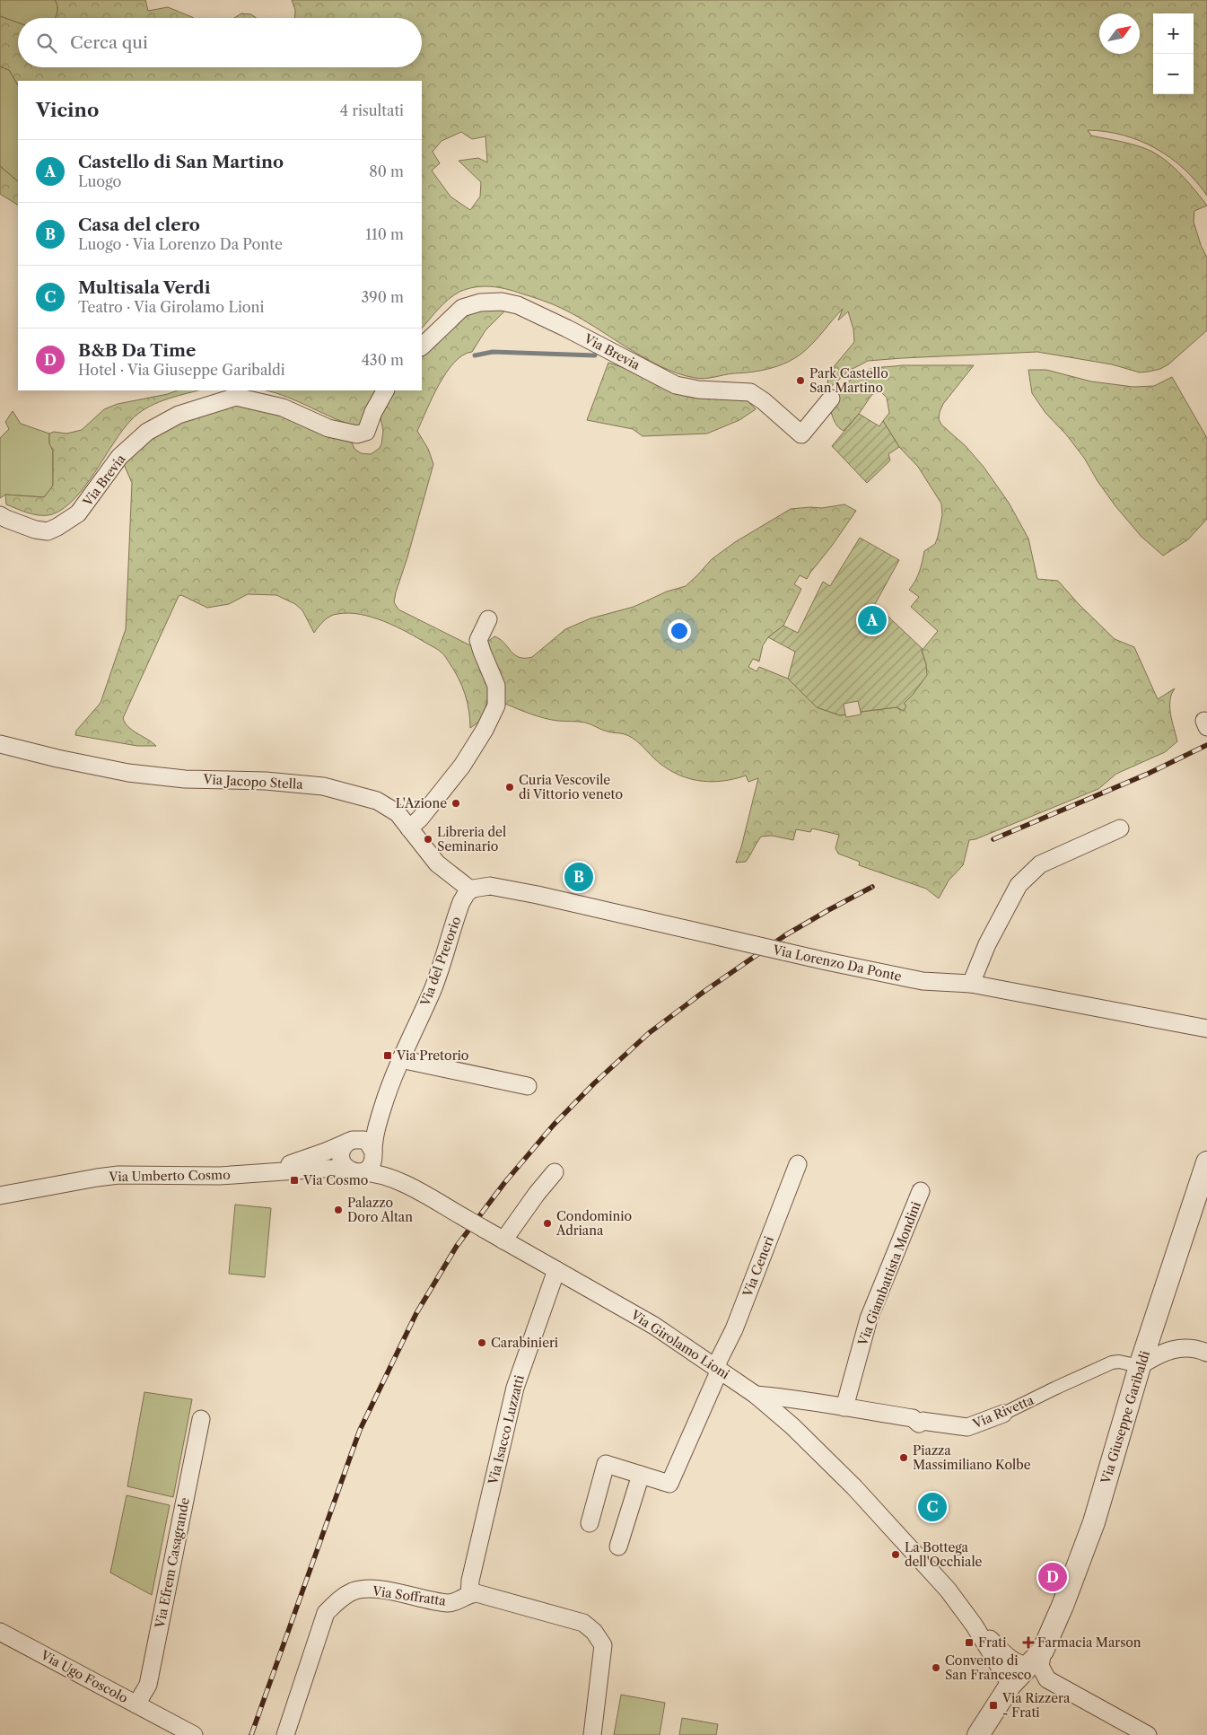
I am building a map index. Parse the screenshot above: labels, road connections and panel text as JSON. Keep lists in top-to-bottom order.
{
  "streets": {
    "street": [
      "Via Brevia",
      "Via Jacopo Stella",
      "Via del Pretorio",
      "Via Lorenzo Da Ponte",
      "Via Umberto Cosmo",
      "Via Ceneri",
      "Via Giambattista Mondini",
      "Via Girolamo Lioni",
      "Via Rivetta",
      "Via Giuseppe Garibaldi",
      "Via Isacco Luzzatti",
      "Via Efrem Casagrande",
      "Via Soffratta",
      "Via Ugo Foscolo"
    ]
  },
  "crossings": [
    ["Via Jacopo Stella", "Via del Pretorio"],
    ["Via Jacopo Stella", "Via Lorenzo Da Ponte"],
    ["Via del Pretorio", "Via Lorenzo Da Ponte"],
    ["Via del Pretorio", "Via Umberto Cosmo"],
    ["Via del Pretorio", "Via Girolamo Lioni"],
    ["Via Umberto Cosmo", "Via Girolamo Lioni"],
    ["Via Ceneri", "Via Girolamo Lioni"],
    ["Via Giambattista Mondini", "Via Rivetta"],
    ["Via Girolamo Lioni", "Via Rivetta"],
    ["Via Girolamo Lioni", "Via Isacco Luzzatti"],
    ["Via Rivetta", "Via Giuseppe Garibaldi"],
    ["Via Isacco Luzzatti", "Via Soffratta"],
    ["Via Efrem Casagrande", "Via Ugo Foscolo"]
  ],
  "places": {
    "other": [
      "Park Castello San Martino",
      "Curia Vescovile di Vittorio veneto",
      "L'Azione",
      "Libreria del Seminario",
      "Palazzo Doro Altan",
      "Condominio Adriana",
      "Carabinieri",
      "Piazza Massimiliano Kolbe",
      "La Bottega dell'Occhiale",
      "Convento di San Francesco"
    ],
    "transit": [
      "Via Pretorio",
      "Via Cosmo",
      "Frati",
      "Via Rizzera - Frati"
    ],
    "health": ["Farmacia Marson"]
  },
  "north": "top right",
  "page": {
    "map_buttons": ["+", "−"],
    "search": "Cerca qui",
    "heading": ["Vicino", "4 risultati"],
    "list": [
      {
        "mark": "A",
        "name": "Castello di San Martino",
        "note": "Luogo",
        "value": "80 m"
      },
      {
        "mark": "B",
        "name": "Casa del clero",
        "note": "Luogo · Via Lorenzo Da Ponte",
        "value": "110 m"
      },
      {
        "mark": "C",
        "name": "Multisala Verdi",
        "note": "Teatro · Via Girolamo Lioni",
        "value": "390 m"
      },
      {
        "mark": "D",
        "name": "B&B Da Time",
        "note": "Hotel · Via Giuseppe Garibaldi",
        "value": "430 m"
      }
    ],
    "pins": [
      "A",
      "B",
      "C",
      "D"
    ]
  }
}
